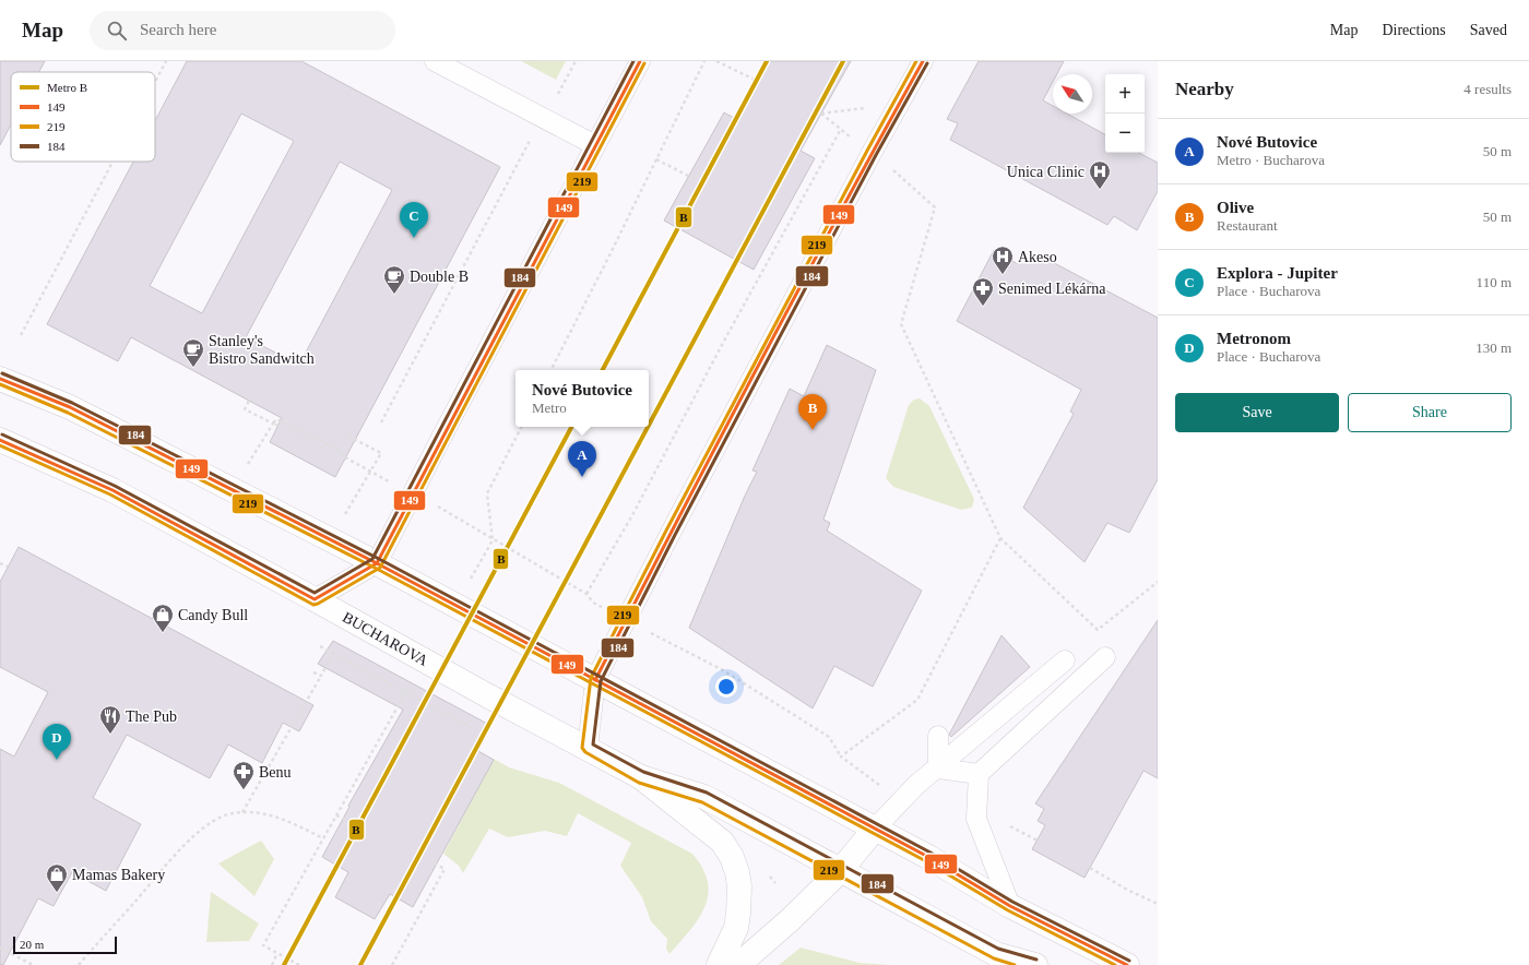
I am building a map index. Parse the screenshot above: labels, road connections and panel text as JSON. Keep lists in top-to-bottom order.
{
  "streets": {
    "main road": ["BUCHAROVA"]
  },
  "places": {
    "hospital": ["Unica Clinic", "Akeso"],
    "cafe": ["Double B", "Stanley's Bistro Sandwitch"],
    "pharmacy": ["Senimed Lékárna", "Benu"],
    "shop": ["Candy Bull", "Mamas Bakery"],
    "restaurant": ["The Pub"]
  },
  "lines": [
    "metro line B",
    "transit line 149",
    "transit line 219",
    "transit line 184"
  ],
  "legend": [
    "Metro B",
    "149",
    "219",
    "184"
  ],
  "scale_bar": "20 m",
  "north": "top left",
  "page": {
    "header": "Map",
    "search": "Search here",
    "nav": ["Map", "Directions", "Saved"],
    "heading": ["Nearby", "4 results"],
    "map_buttons": ["+", "−"],
    "list": [
      {
        "mark": "A",
        "name": "Nové Butovice",
        "note": "Metro · Bucharova",
        "value": "50 m"
      },
      {
        "mark": "B",
        "name": "Olive",
        "note": "Restaurant",
        "value": "50 m"
      },
      {
        "mark": "C",
        "name": "Explora - Jupiter",
        "note": "Place · Bucharova",
        "value": "110 m"
      },
      {
        "mark": "D",
        "name": "Metronom",
        "note": "Place · Bucharova",
        "value": "130 m"
      }
    ],
    "pins": [
      "C",
      "B",
      "A",
      "D"
    ],
    "popup": ["Nové Butovice", "Metro"],
    "buttons": ["Save", "Share"],
    "scale": "20 m"
  }
}
